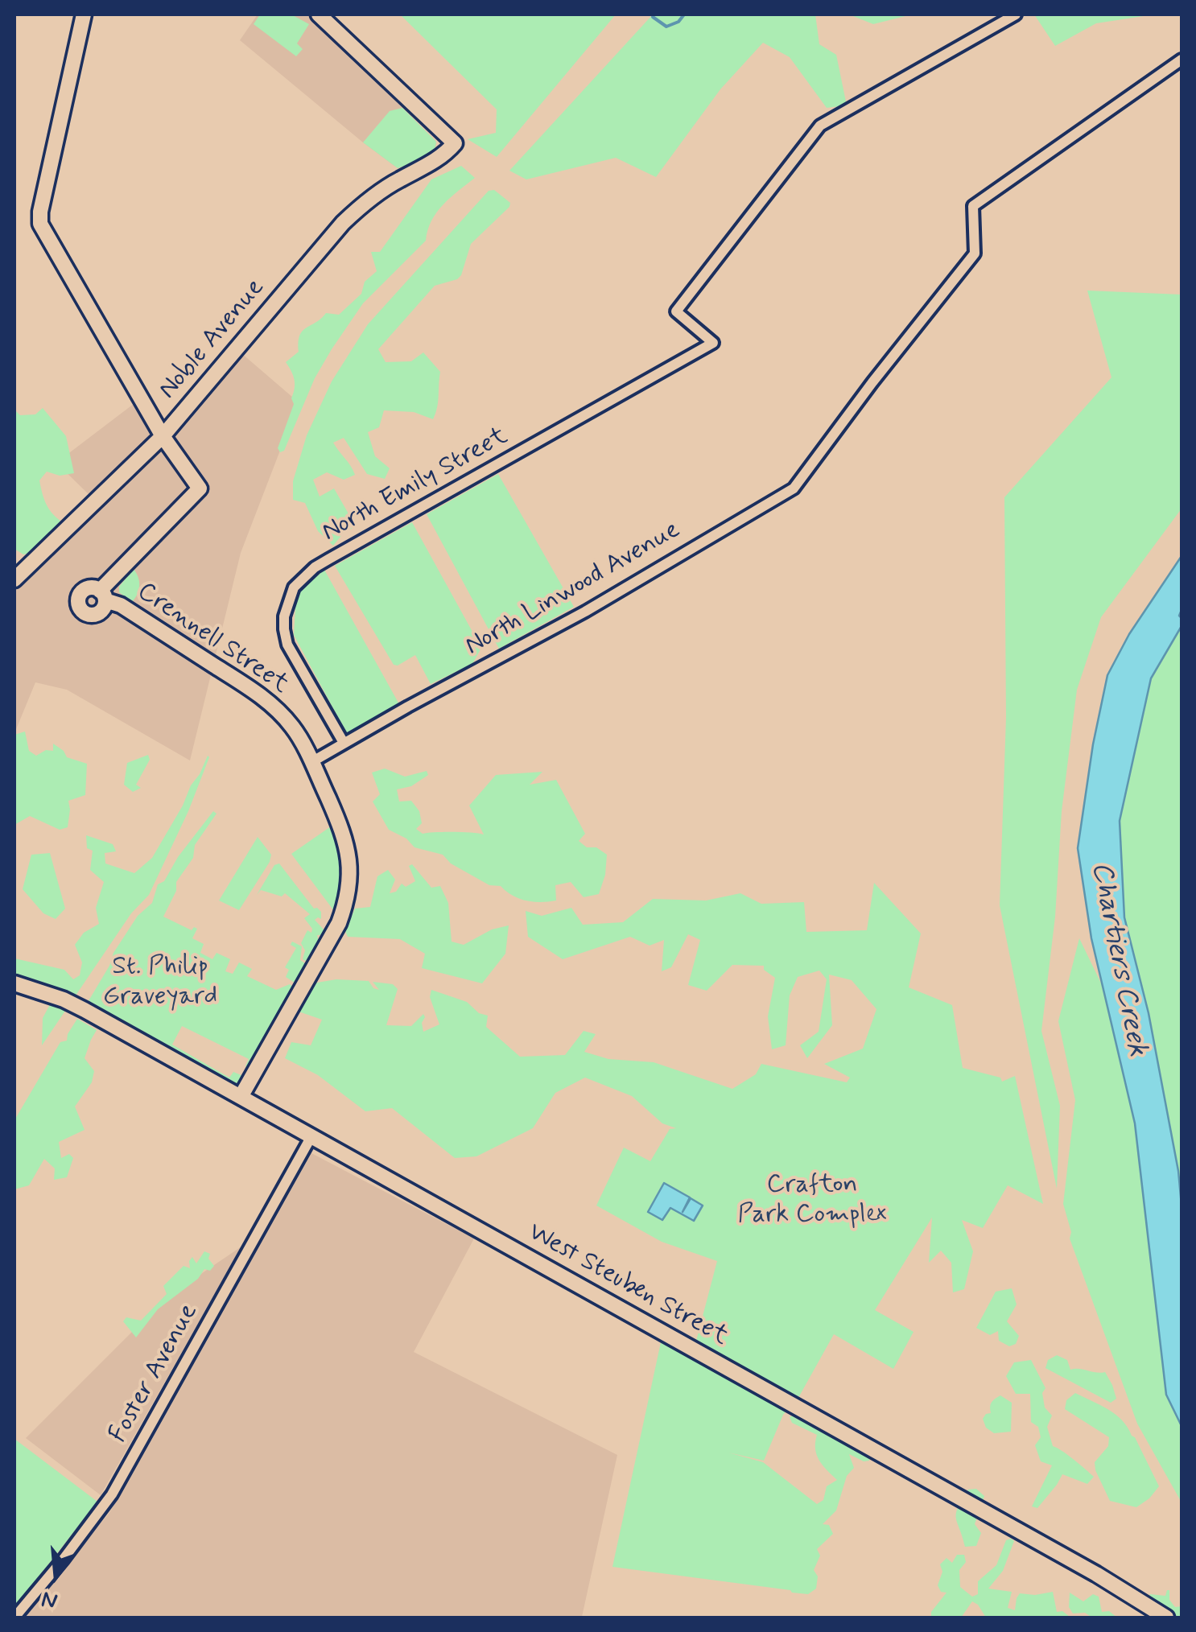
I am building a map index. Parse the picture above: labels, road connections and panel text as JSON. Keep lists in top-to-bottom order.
{
  "streets": {
    "main road": ["Noble Avenue", "Crennell Street", "West Steuben Street"],
    "street": ["North Emily Street", "North Linwood Avenue", "Foster Avenue"]
  },
  "crossings": [
    ["Noble Avenue", "Crennell Street"],
    ["North Emily Street", "North Linwood Avenue"],
    ["North Linwood Avenue", "Crennell Street"],
    ["Crennell Street", "West Steuben Street"],
    ["West Steuben Street", "Foster Avenue"]
  ],
  "water": ["Chartiers Creek"],
  "parks": ["St. Philip Graveyard", "Crafton Park Complex"],
  "north": "bottom"
}
